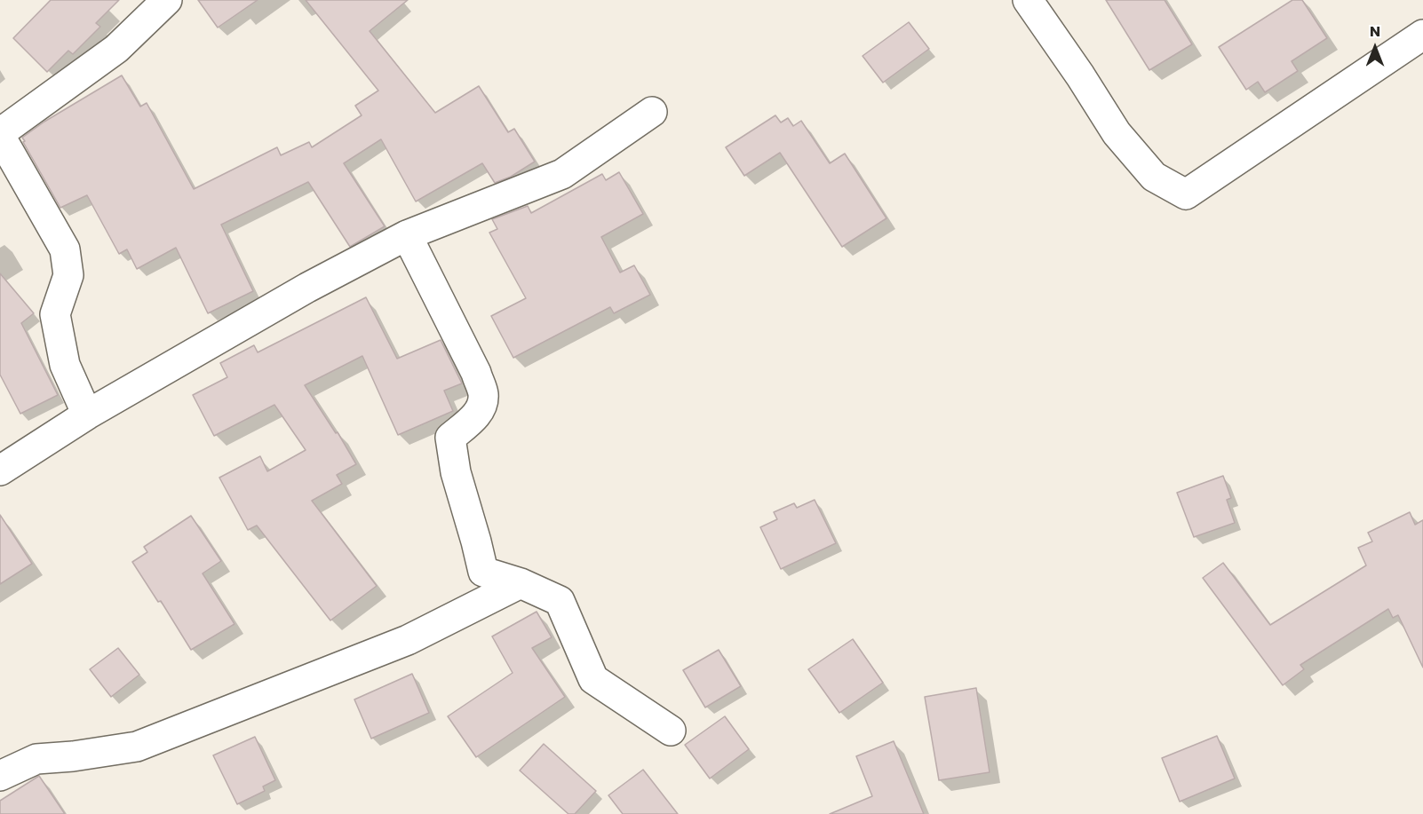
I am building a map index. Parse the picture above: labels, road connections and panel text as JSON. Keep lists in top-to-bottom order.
{
  "north": "top"
}
